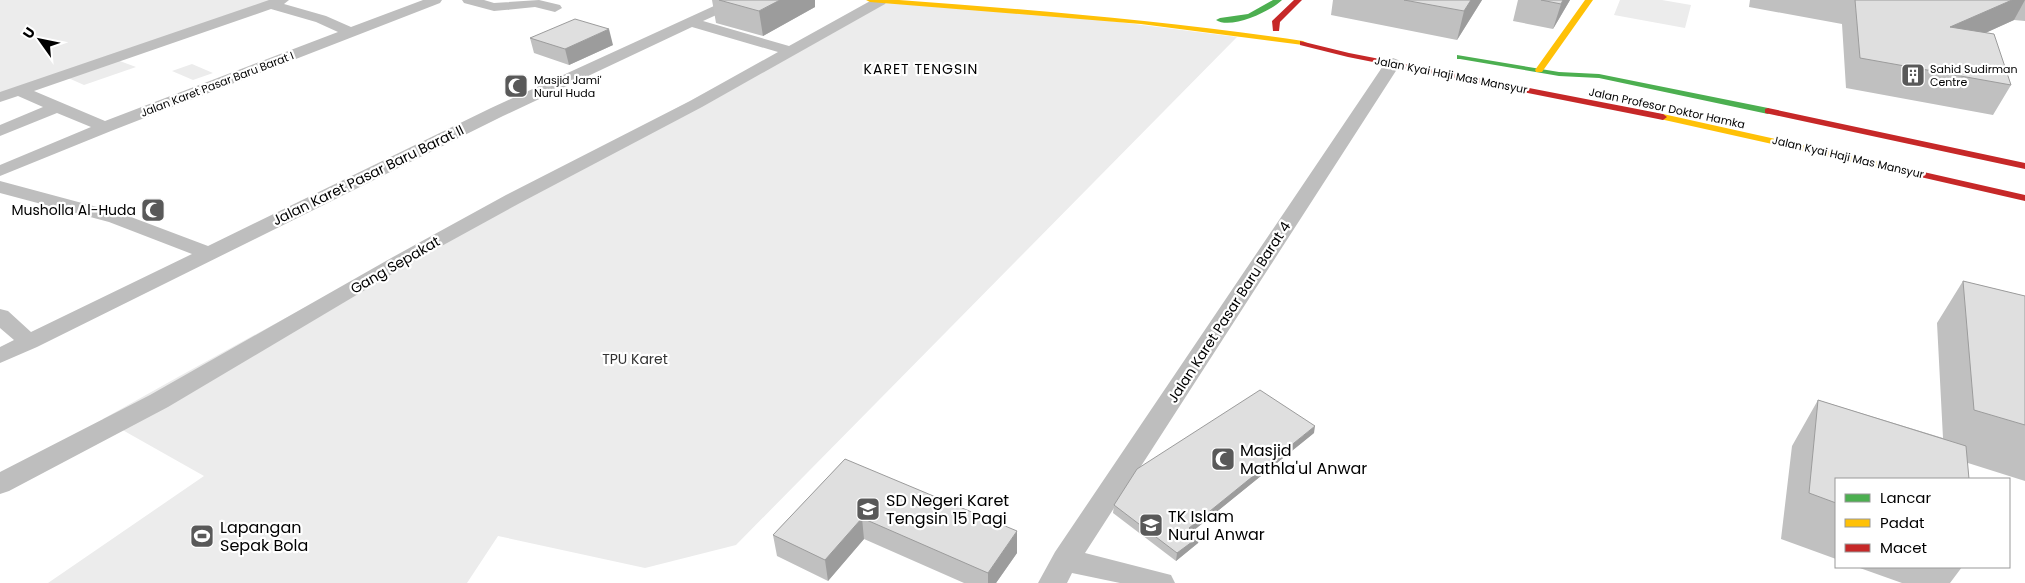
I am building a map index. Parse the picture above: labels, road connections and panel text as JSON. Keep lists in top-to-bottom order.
{
  "streets": {
    "main road": ["Jalan Kyai Haji Mas Mansyur", "Jalan Profesor Doktor Hamka"],
    "street": [
      "Jalan Karet Pasar Baru Barat I",
      "Jalan Karet Pasar Baru Barat II",
      "Gang Sepakat",
      "Jalan Karet Pasar Baru Barat 4"
    ]
  },
  "crossings": [
    ["Jalan Kyai Haji Mas Mansyur", "Jalan Profesor Doktor Hamka"],
    ["Jalan Kyai Haji Mas Mansyur", "Gang Sepakat"],
    ["Jalan Kyai Haji Mas Mansyur", "Jalan Karet Pasar Baru Barat 4"]
  ],
  "districts": ["KARET TENGSIN"],
  "parks": ["TPU Karet"],
  "places": {
    "building": ["Sahid Sudirman Centre"],
    "mosque": ["Masjid Jami' Nurul Huda", "Musholla Al-Huda", "Masjid Mathla'ul Anwar"],
    "school or university": ["SD Negeri Karet Tengsin 15 Pagi", "TK Islam Nurul Anwar"],
    "sports": ["Lapangan Sepak Bola"]
  },
  "legend": ["Lancar", "Padat", "Macet"],
  "north": "top left"
}
